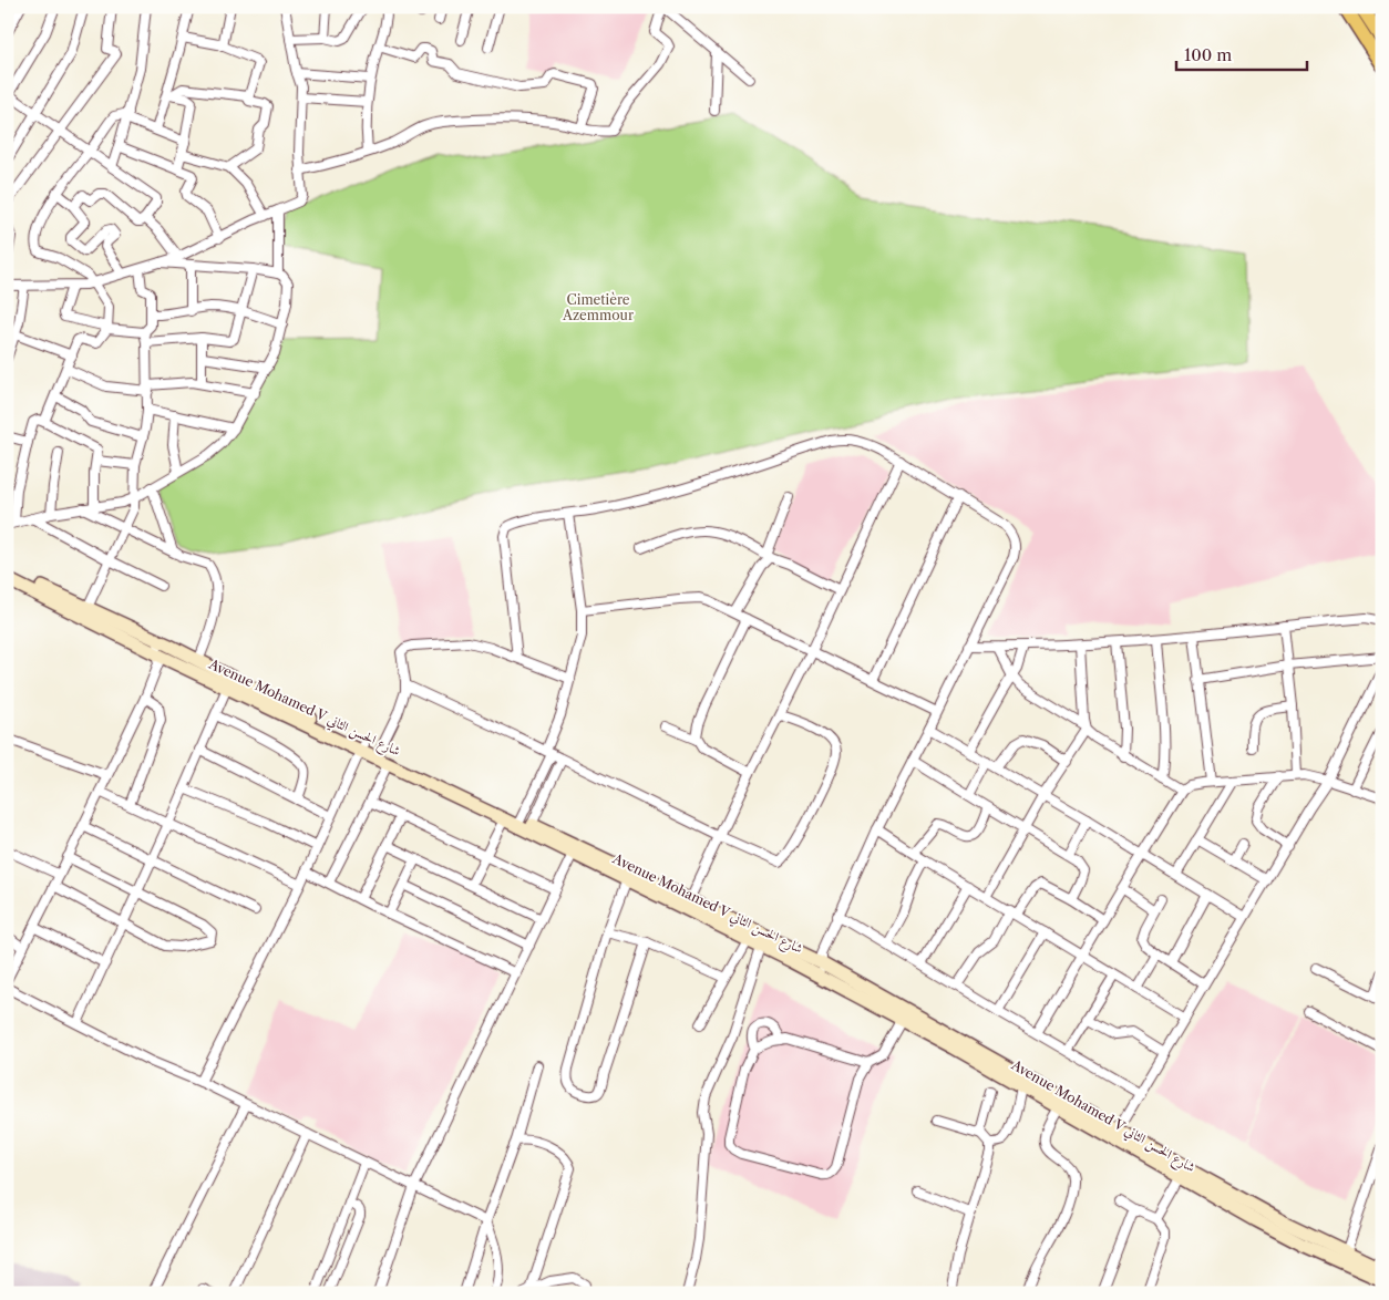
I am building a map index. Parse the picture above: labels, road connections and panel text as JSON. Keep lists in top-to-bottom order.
{
  "streets": {
    "main road": ["Avenue Mohamed V شارع الحسن الثاني"]
  },
  "parks": ["Cimetière Azemmour"],
  "scale_bar": "100 m"
}
